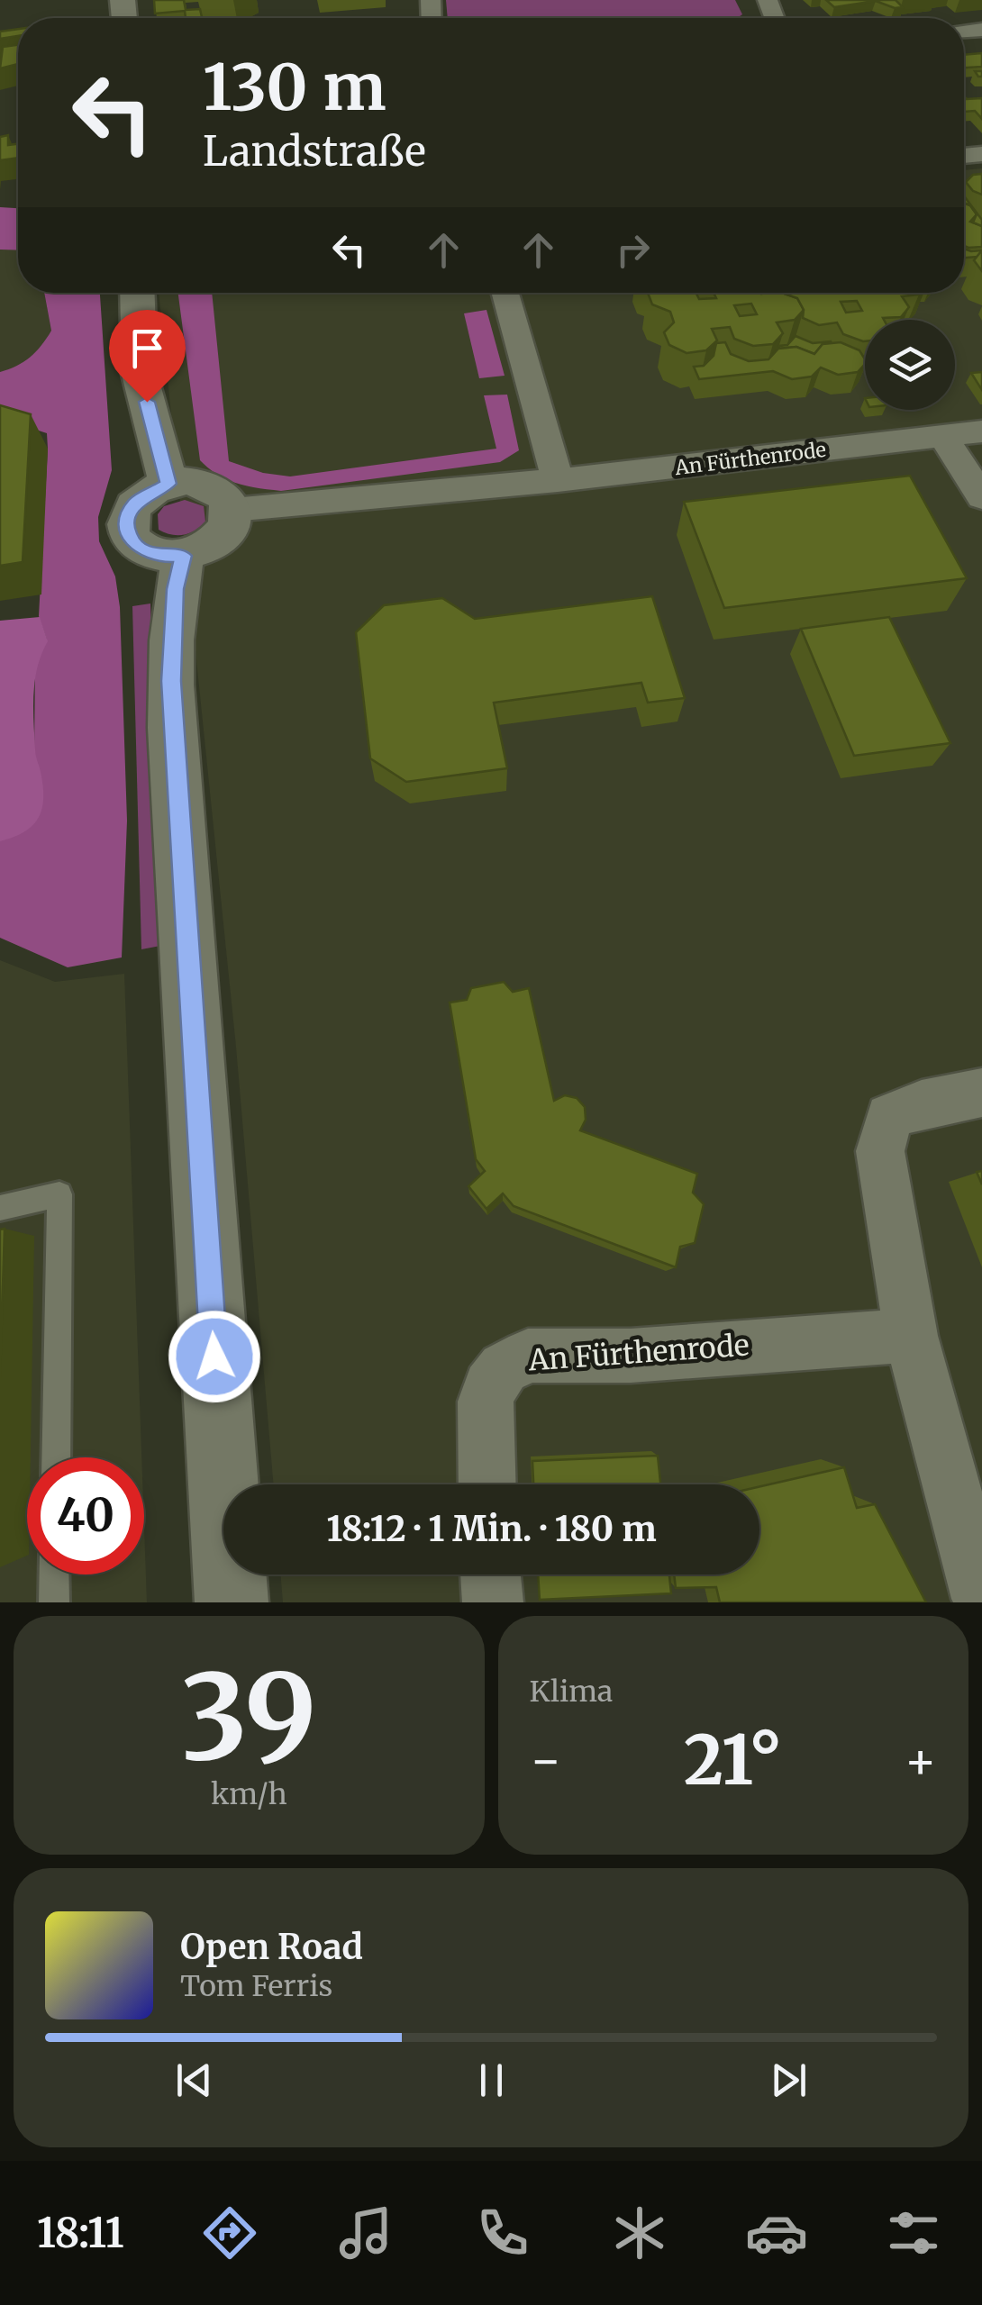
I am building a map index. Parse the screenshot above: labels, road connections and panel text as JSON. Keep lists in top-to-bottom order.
{
  "streets": {
    "street": ["An Fürthenrode"]
  },
  "page": {
    "turn": ["130 m", "Landstraße"],
    "limit": "40",
    "trip": "18:12 · 1 Min. · 180 m",
    "tile": [
      ["39", "km/h"],
      "Klima"
    ],
    "heat": ["−", "21°", "+"],
    "song": ["Open Road", "Tom Ferris"],
    "tabs": "18:11"
  }
}
